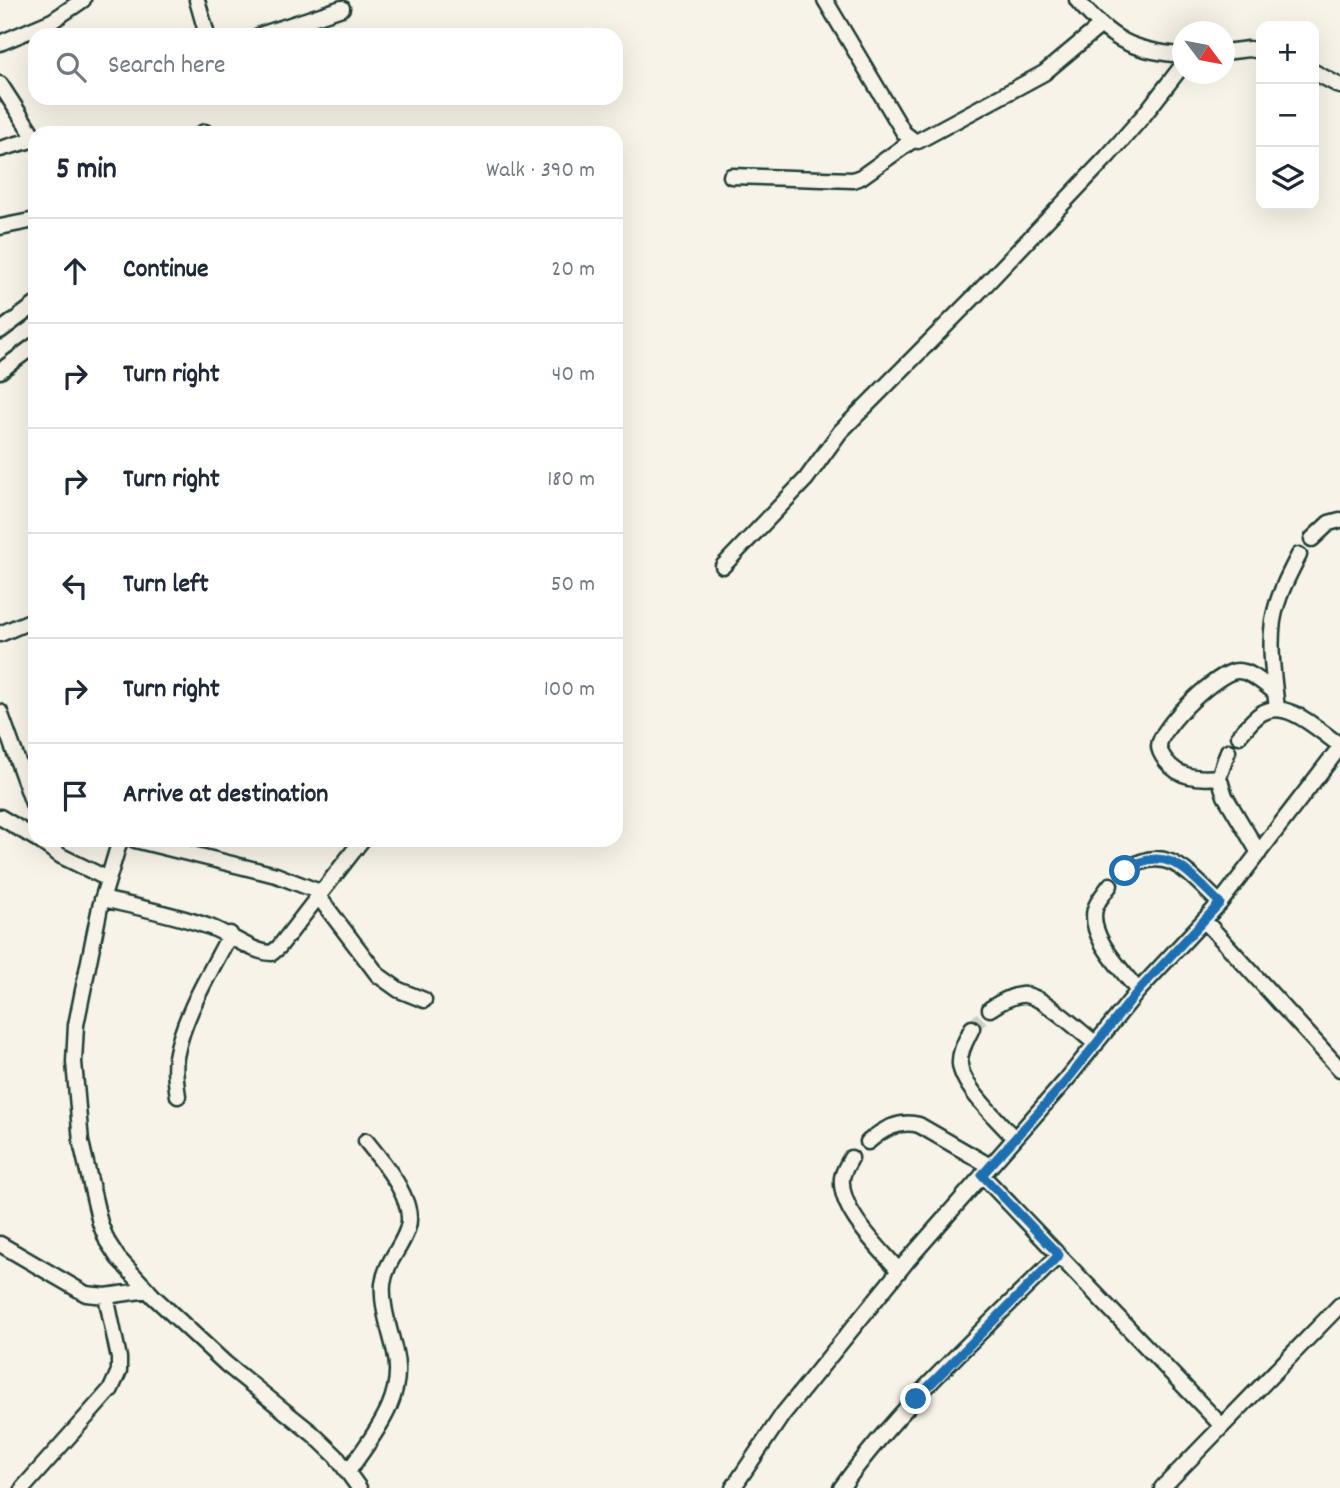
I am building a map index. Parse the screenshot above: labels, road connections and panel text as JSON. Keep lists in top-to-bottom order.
{
  "north": "bottom right",
  "page": {
    "map_buttons": ["+", "−"],
    "search": "Search here",
    "heading": ["5 min", "Walk · 390 m"],
    "list": [
      ["Continue", "20 m"],
      ["Turn right", "40 m"],
      ["Turn right", "180 m"],
      ["Turn left", "50 m"],
      ["Turn right", "100 m"],
      "Arrive at destination"
    ]
  }
}
